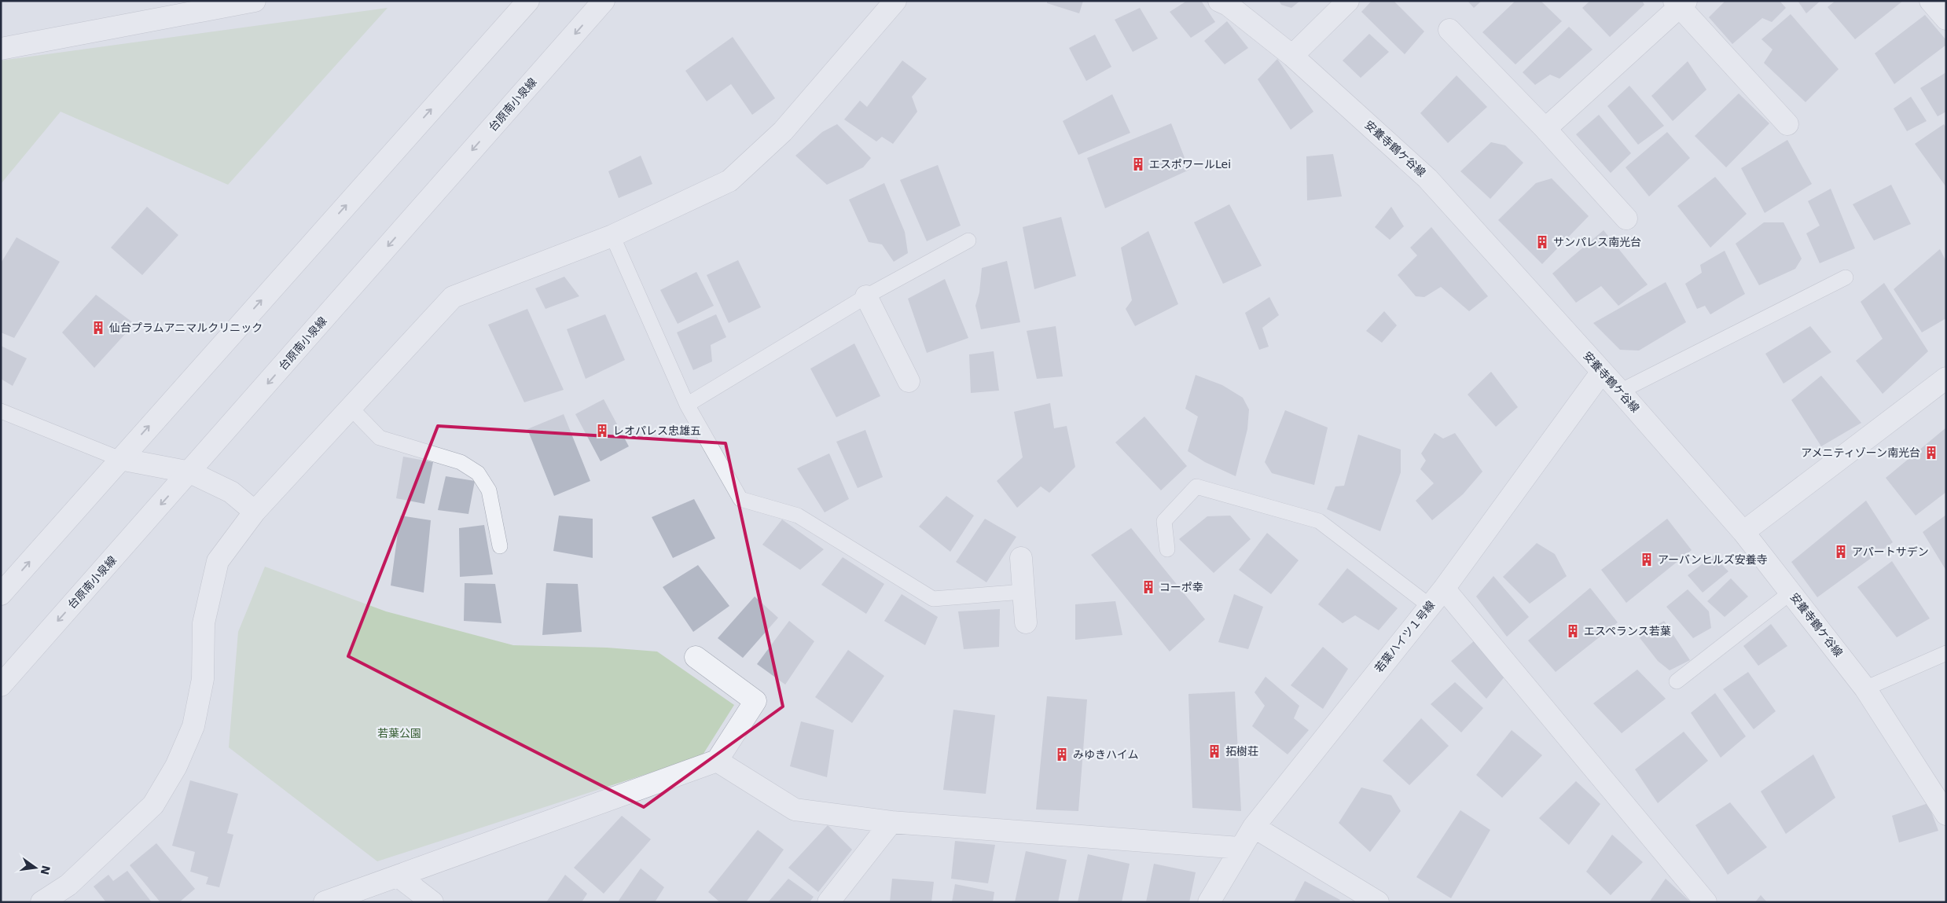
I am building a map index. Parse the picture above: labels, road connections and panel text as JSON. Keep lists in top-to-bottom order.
{
  "streets": {
    "street": ["台原南小泉線", "安養寺鶴ケ谷線", "若葉ハイツ１号線"]
  },
  "crossings": [
    ["安養寺鶴ケ谷線", "若葉ハイツ１号線"]
  ],
  "parks": ["若葉公園"],
  "places": {
    "building": [
      "エスポワールLei",
      "サンパレス南光台",
      "仙台プラムアニマルクリニック",
      "レオパレス忠雄五",
      "アメニティゾーン南光台",
      "アパートサデン",
      "アーバンヒルズ安養寺",
      "コーポ幸",
      "エスペランス若葉",
      "拓樹荘",
      "みゆきハイム"
    ]
  },
  "north": "right"
}
